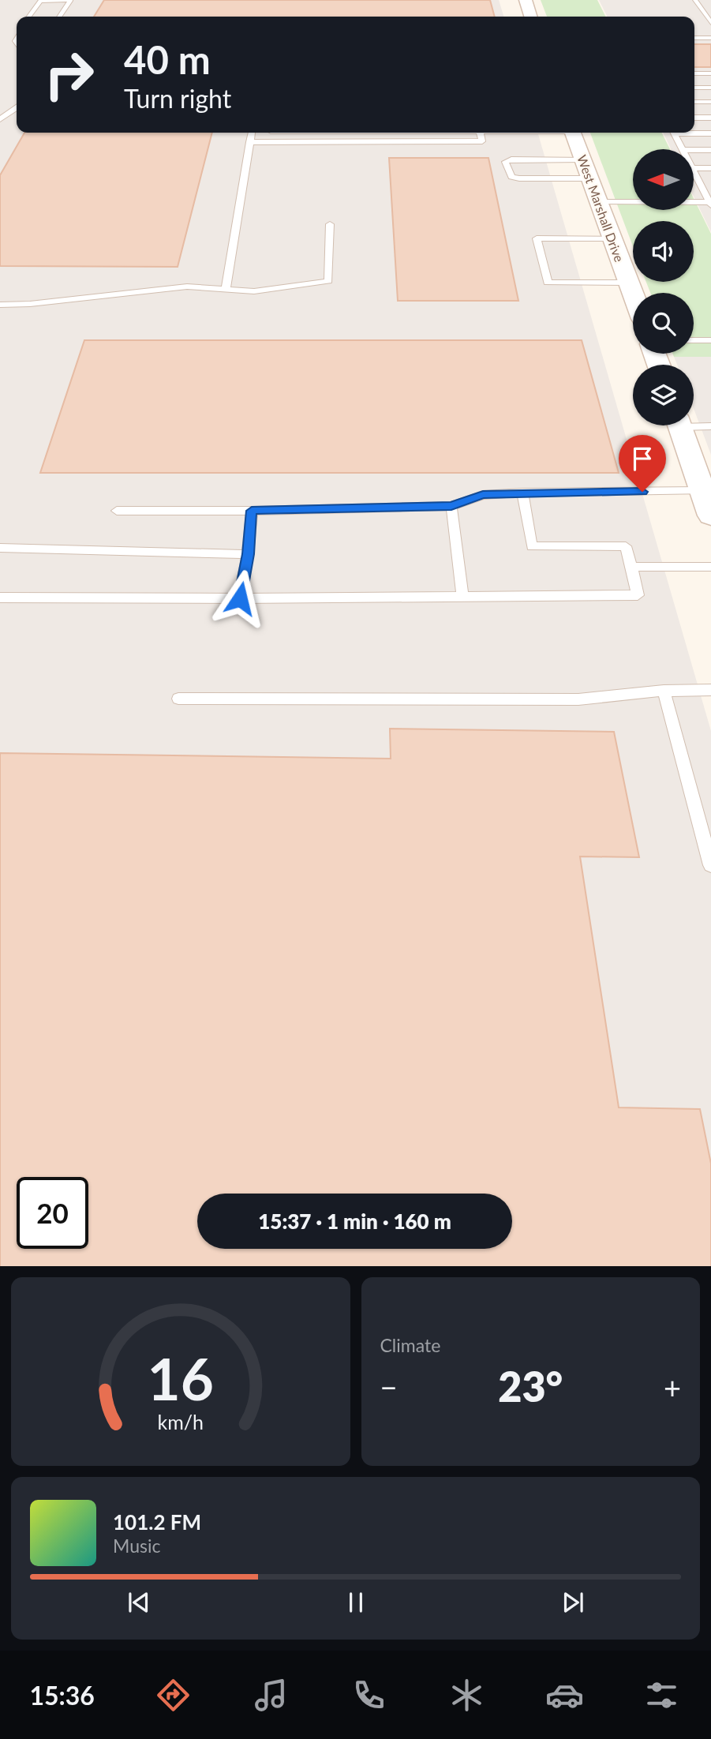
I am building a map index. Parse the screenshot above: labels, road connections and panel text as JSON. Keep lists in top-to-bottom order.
{
  "streets": {
    "main road": ["West Marshall Drive"]
  },
  "north": "left",
  "page": {
    "turn": ["40 m", "Turn right"],
    "limit": "20",
    "trip": "15:37 · 1 min · 160 m",
    "tile": "Climate",
    "heat": ["−", "23°", "+"],
    "song": ["101.2 FM", "Music"],
    "tabs": "15:36",
    "gauge": ["16", "km/h"]
  }
}
